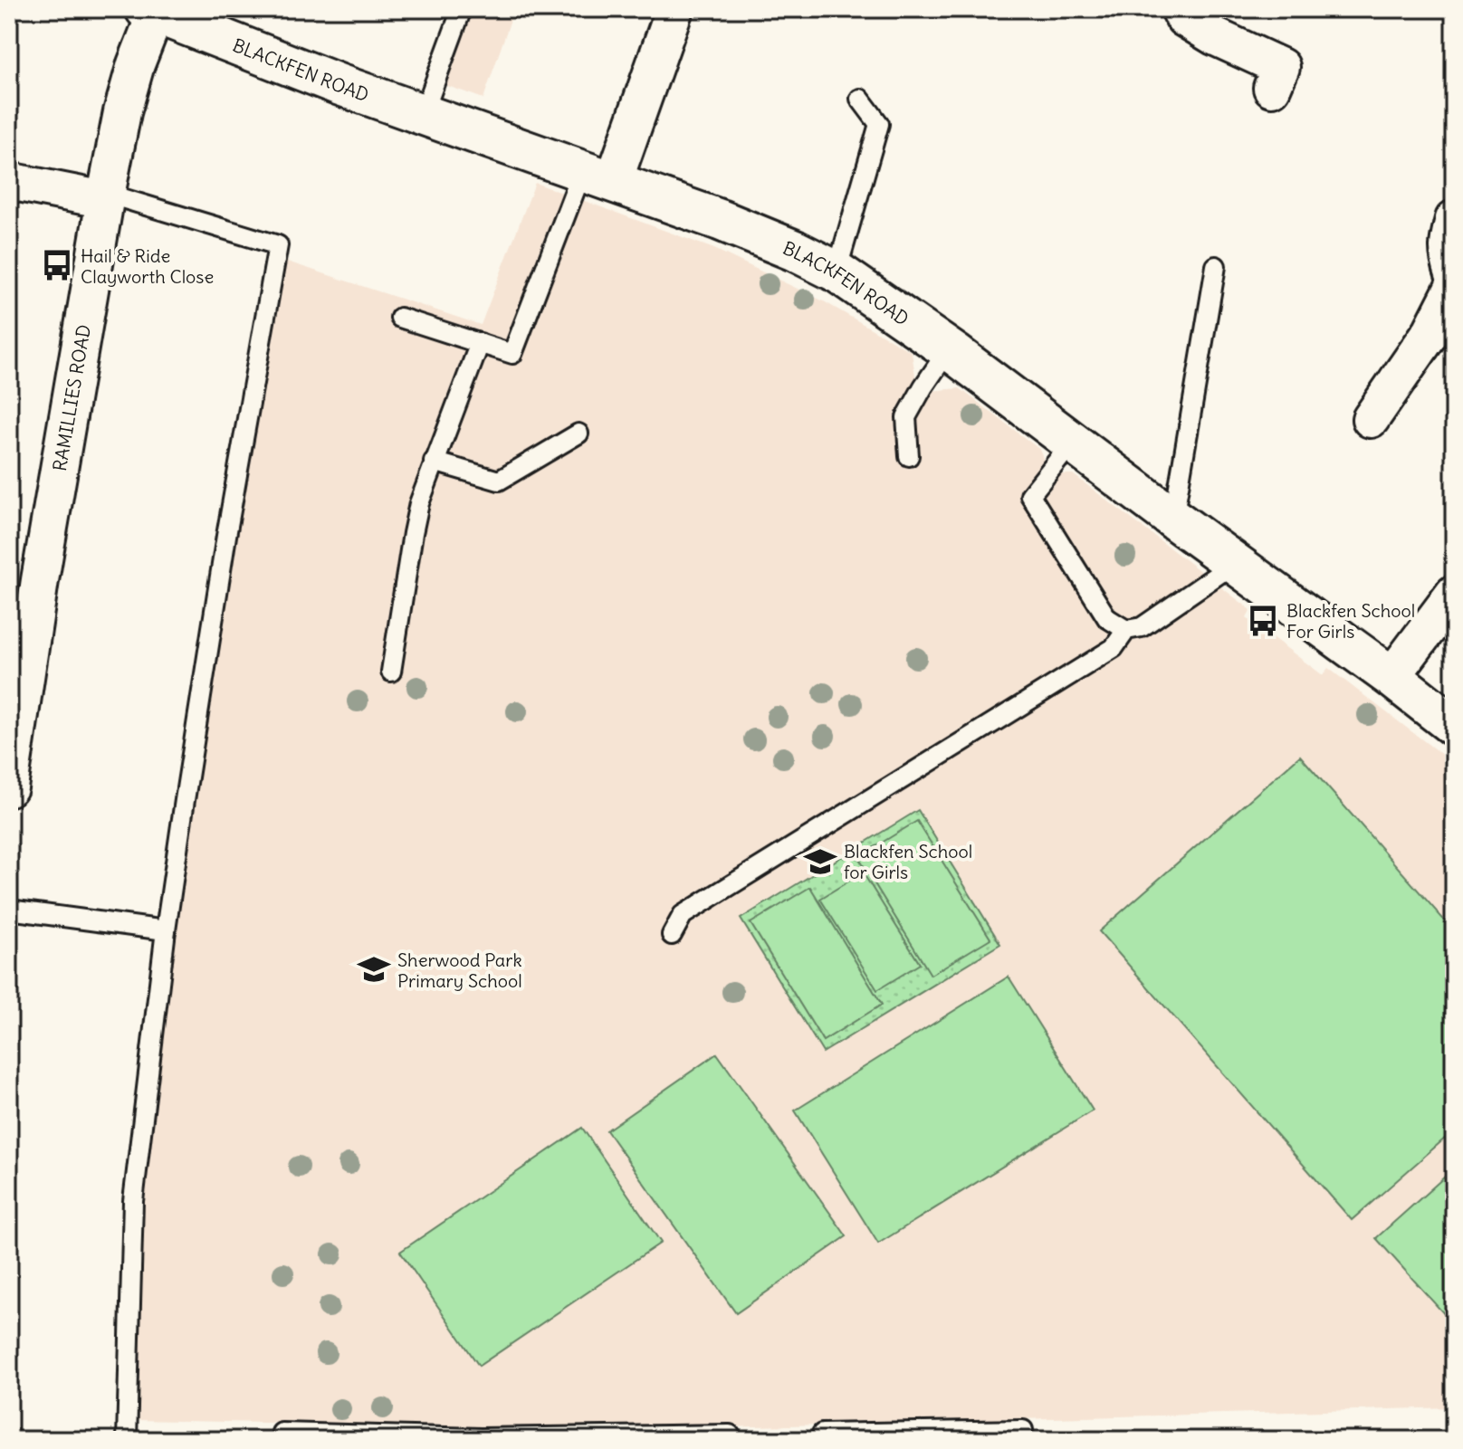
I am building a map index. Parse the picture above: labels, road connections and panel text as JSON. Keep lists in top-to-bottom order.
{
  "streets": {
    "main road": ["BLACKFEN ROAD"],
    "street": ["RAMILLIES ROAD"]
  },
  "crossings": [
    ["BLACKFEN ROAD", "RAMILLIES ROAD"]
  ],
  "places": {
    "bus stop": ["Hail & Ride Clayworth Close", "Blackfen School For Girls"],
    "school or university": ["Blackfen School for Girls", "Sherwood Park Primary School"]
  }
}
